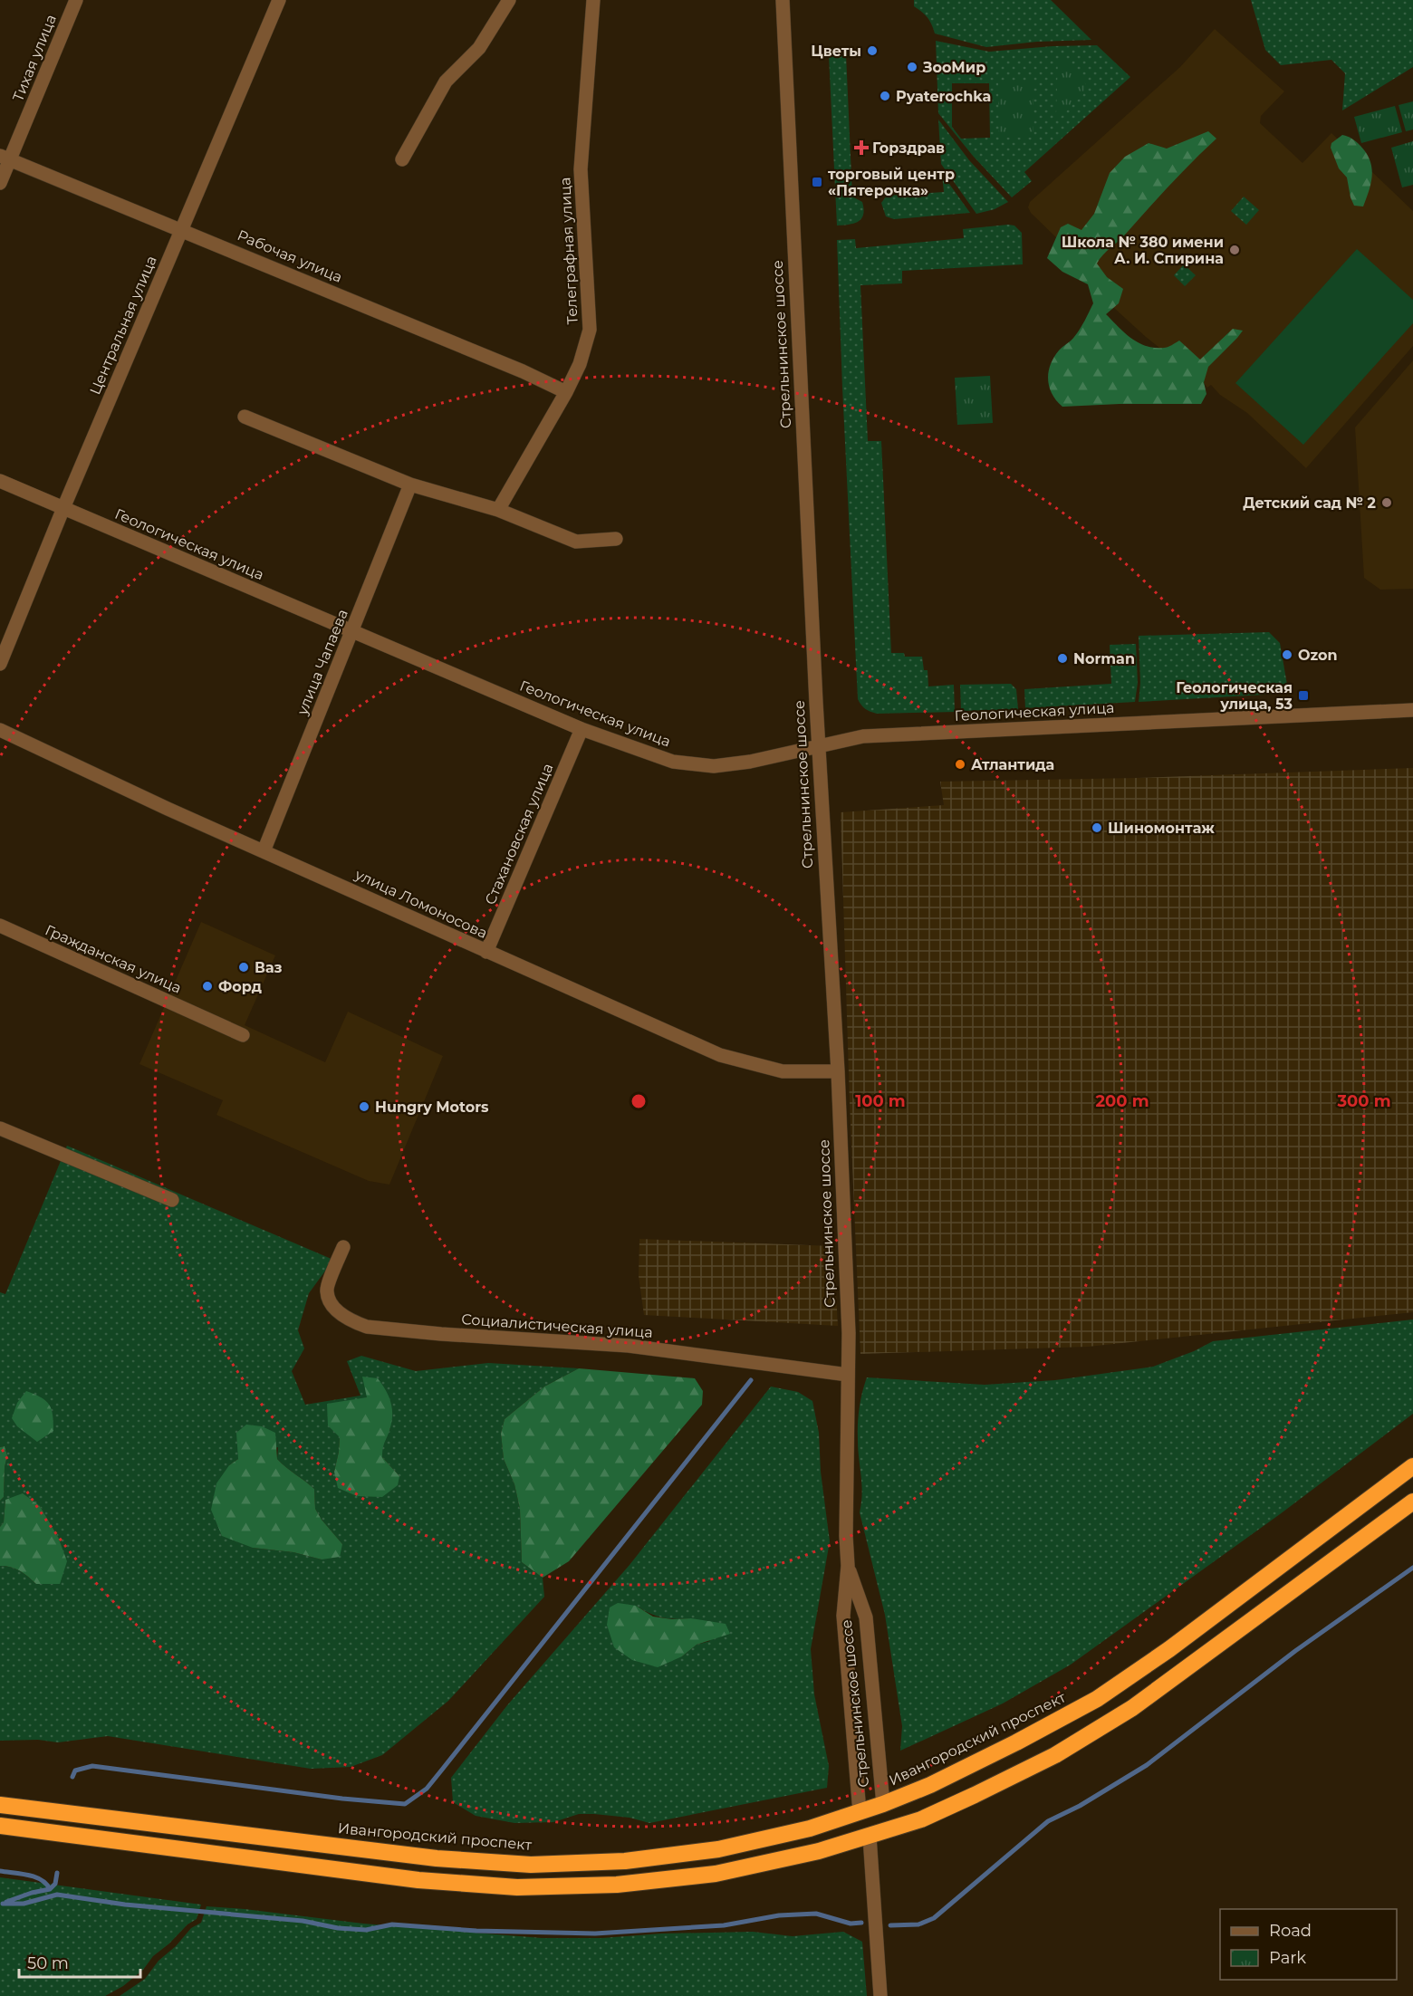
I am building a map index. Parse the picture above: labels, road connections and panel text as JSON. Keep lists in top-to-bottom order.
{
  "streets": {
    "highway": ["Стрельнинское шоссе", "Ивангородский проспект"],
    "street": [
      "Тихая улица",
      "Телеграфная улица",
      "Рабочая улица",
      "Центральная улица",
      "Геологическая улица",
      "улица Чапаева",
      "Стахановская улица",
      "улица Ломоносова",
      "Гражданская улица",
      "Социалистическая улица"
    ]
  },
  "crossings": [
    ["Тихая улица", "Рабочая улица"],
    ["Телеграфная улица", "Рабочая улица"],
    ["Рабочая улица", "Центральная улица"],
    ["Центральная улица", "Геологическая улица"],
    ["Стрельнинское шоссе", "Геологическая улица"],
    ["Стрельнинское шоссе", "улица Ломоносова"],
    ["Стрельнинское шоссе", "Социалистическая улица"],
    ["Стрельнинское шоссе", "Ивангородский проспект"],
    ["Геологическая улица", "улица Чапаева"],
    ["Геологическая улица", "Стахановская улица"],
    ["улица Чапаева", "улица Ломоносова"],
    ["Стахановская улица", "улица Ломоносова"]
  ],
  "places": {
    "other": [
      "Цветы",
      "ЗооМир",
      "Pyaterochka",
      "Школа № 380 имени А. И. Спирина",
      "Детский сад № 2",
      "Ozon",
      "Norman",
      "Атлантида",
      "Шиномонтаж",
      "Ваз",
      "Форд",
      "Hungry Motors"
    ],
    "health": ["Горздрав"],
    "transit": ["торговый центр «Пятерочка»", "Геологическая улица, 53"]
  },
  "legend": ["Road", "Park"],
  "scale_bar": "50 m",
  "rings": ["100 m", "200 m", "300 m"]
}
